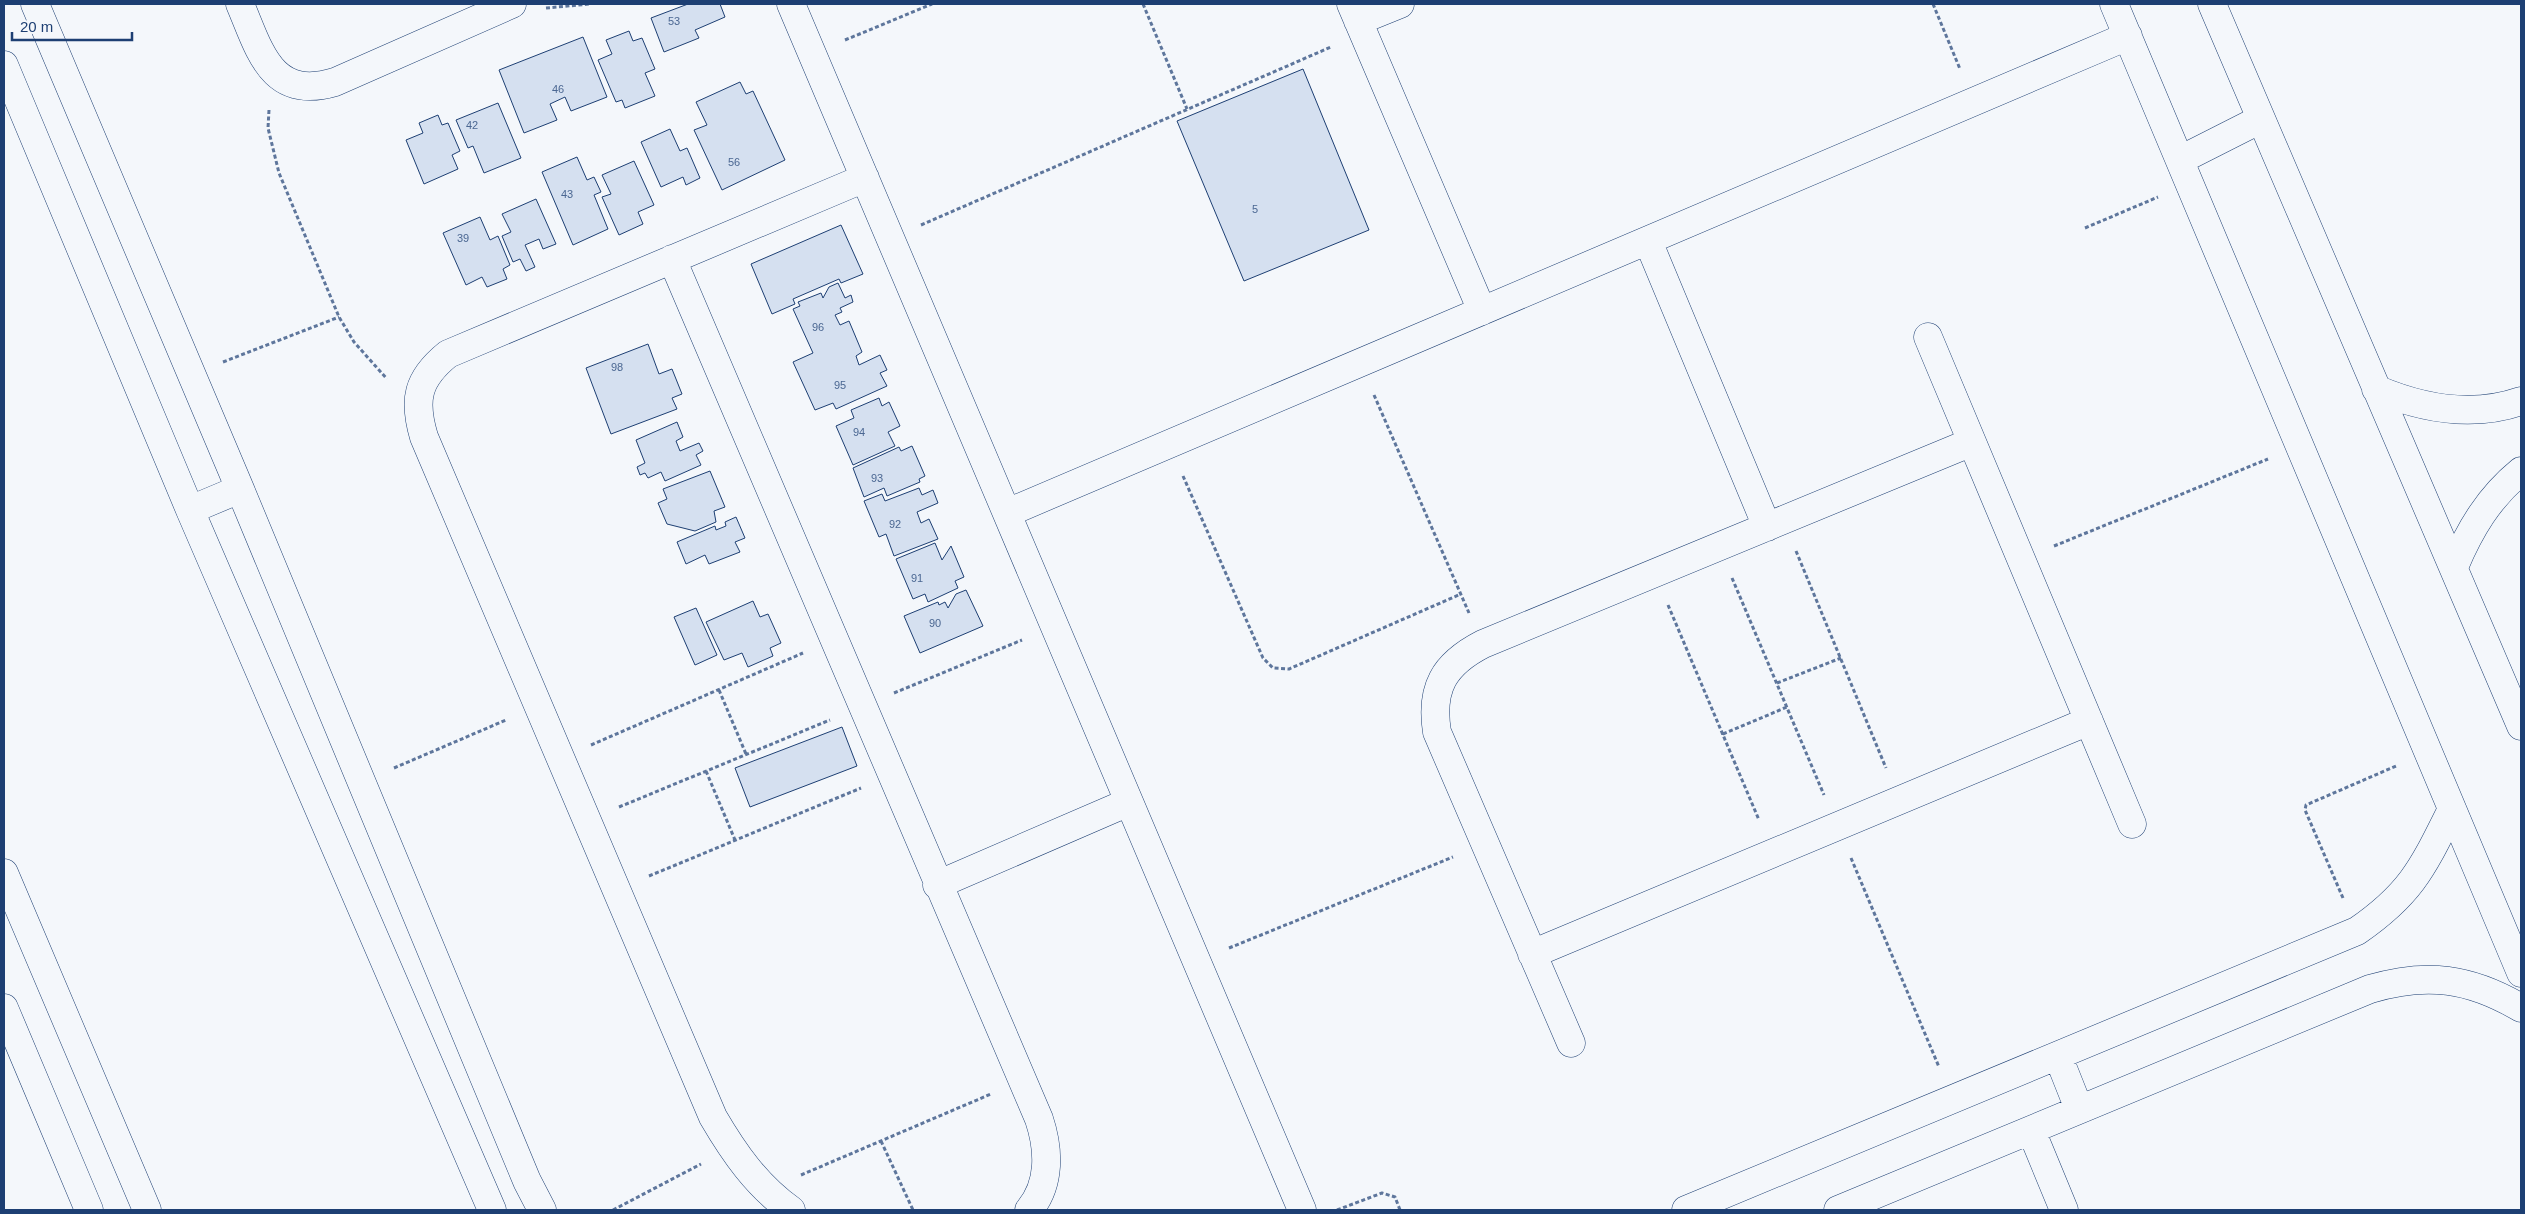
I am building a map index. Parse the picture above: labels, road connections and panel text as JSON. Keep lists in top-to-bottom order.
{
  "house_numbers": [
    "53",
    "46",
    "42",
    "56",
    "43",
    "5",
    "39",
    "96",
    "98",
    "95",
    "94",
    "93",
    "92",
    "91",
    "90"
  ],
  "scale_bar": "20 m"
}
